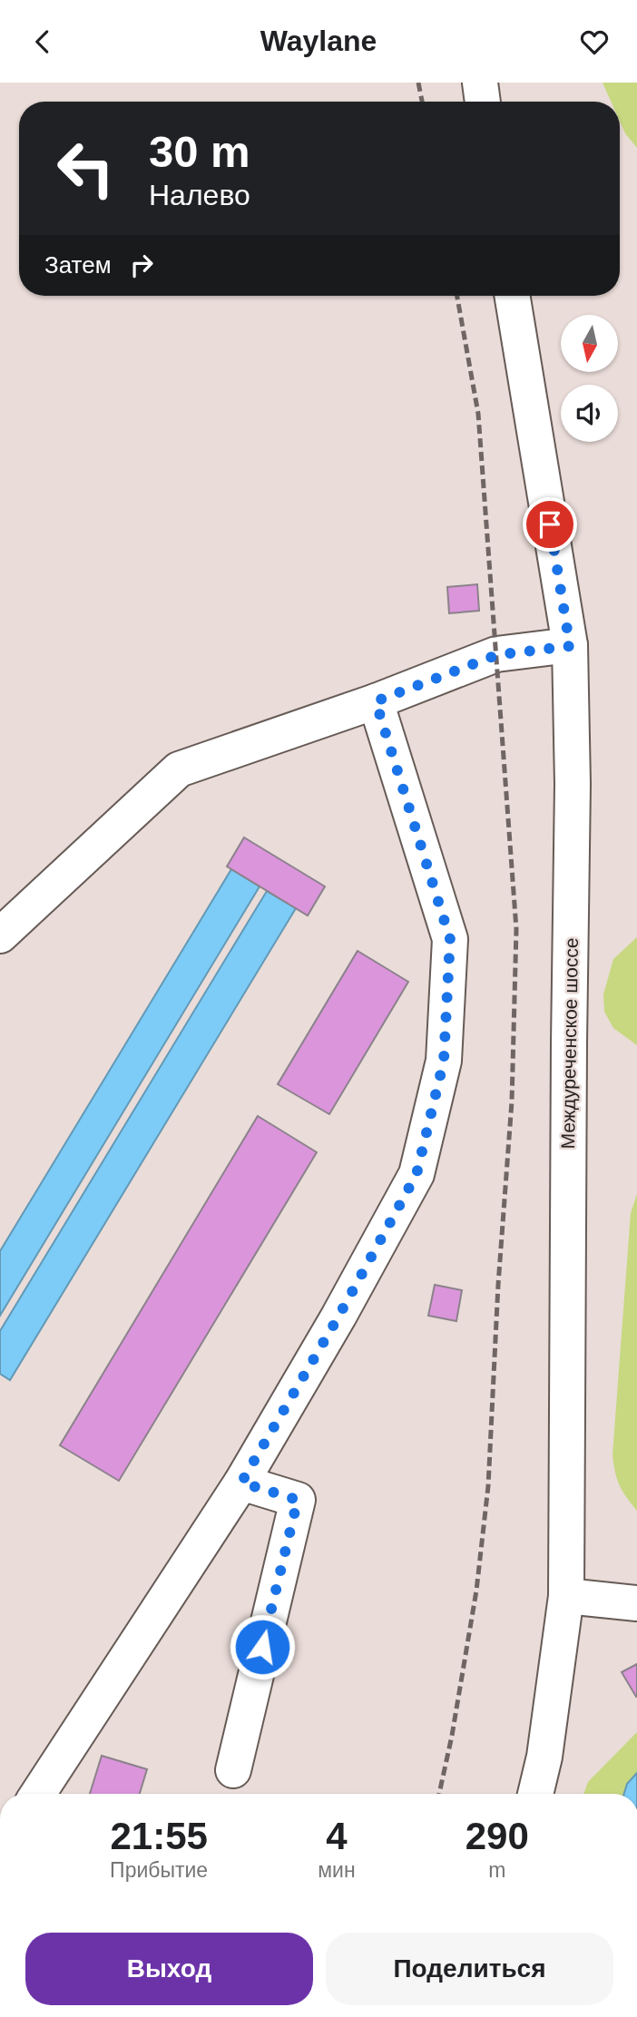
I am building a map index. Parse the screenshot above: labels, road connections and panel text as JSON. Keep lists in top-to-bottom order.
{
  "streets": {
    "street": ["Междуреченское шоссе"]
  },
  "north": "bottom",
  "page": {
    "header": "Waylane",
    "turn": ["30 m", "Налево"],
    "then": "Затем",
    "eta": [
      "21:55",
      "Прибытие",
      "4",
      "мин",
      "290",
      "m"
    ],
    "buttons": ["Выход", "Поделиться"]
  }
}
